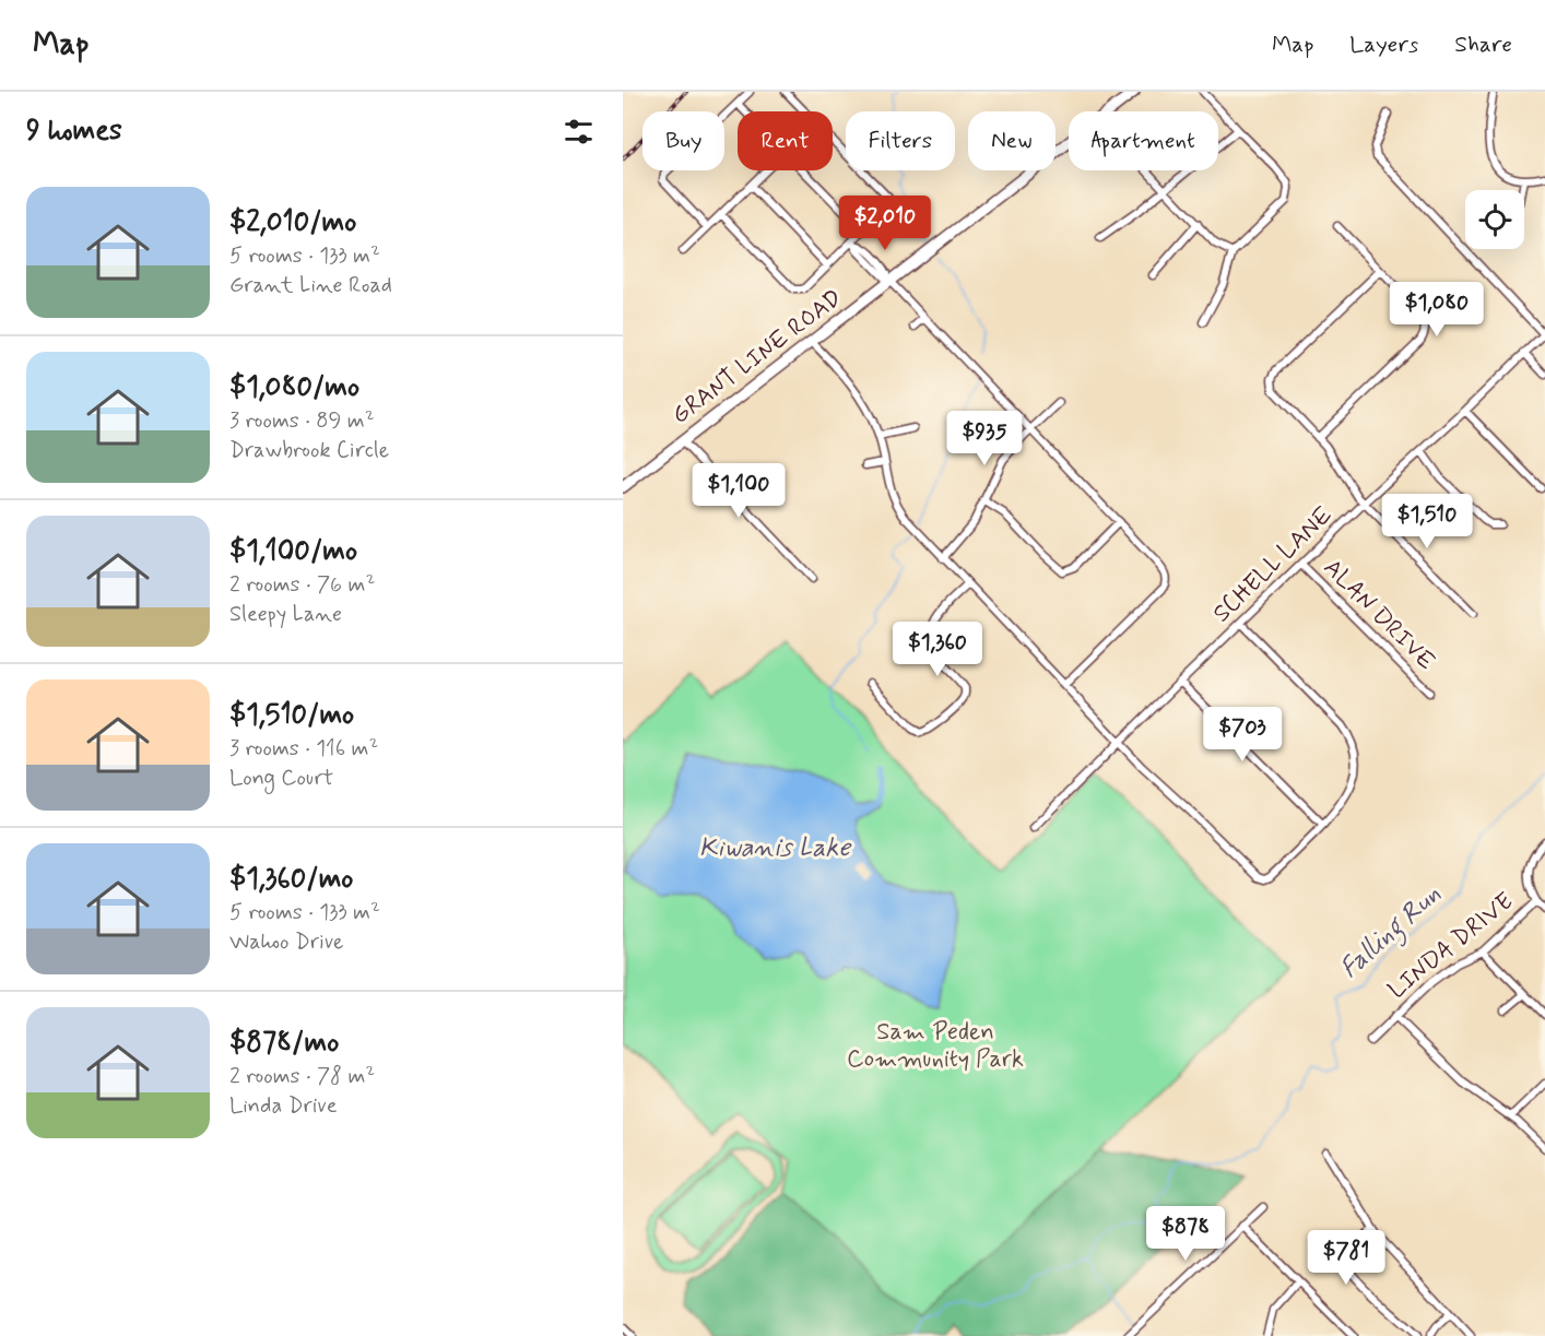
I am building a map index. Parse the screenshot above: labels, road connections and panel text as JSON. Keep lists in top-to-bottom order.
{
  "streets": {
    "main road": ["GRANT LINE ROAD"],
    "street": ["SCHELL LANE", "ALAN DRIVE", "LINDA DRIVE"]
  },
  "crossings": [
    ["SCHELL LANE", "ALAN DRIVE"]
  ],
  "water": ["Kiwanis Lake", "Falling Run"],
  "parks": ["Sam Peden Community Park"],
  "page": {
    "header": "Map",
    "nav": ["Map", "Layers", "Share"],
    "heading": "9 homes",
    "chip": [
      "Buy",
      "Rent",
      "Filters",
      "New",
      "Apartment"
    ],
    "list": [
      {
        "name": "$2,010/mo",
        "note": "5 rooms · 133 m² · Grant Line Road"
      },
      {
        "name": "$1,080/mo",
        "note": "3 rooms · 89 m² · Drawbrook Circle"
      },
      {
        "name": "$1,100/mo",
        "note": "2 rooms · 76 m² · Sleepy Lane"
      },
      {
        "name": "$1,510/mo",
        "note": "3 rooms · 116 m² · Long Court"
      },
      {
        "name": "$1,360/mo",
        "note": "5 rooms · 133 m² · Wahoo Drive"
      },
      {
        "name": "$878/mo",
        "note": "2 rooms · 78 m² · Linda Drive"
      }
    ],
    "price": [
      "$2,010",
      "$1,080",
      "$935",
      "$1,100",
      "$1,510",
      "$1,360",
      "$703",
      "$878",
      "$781"
    ]
  }
}
